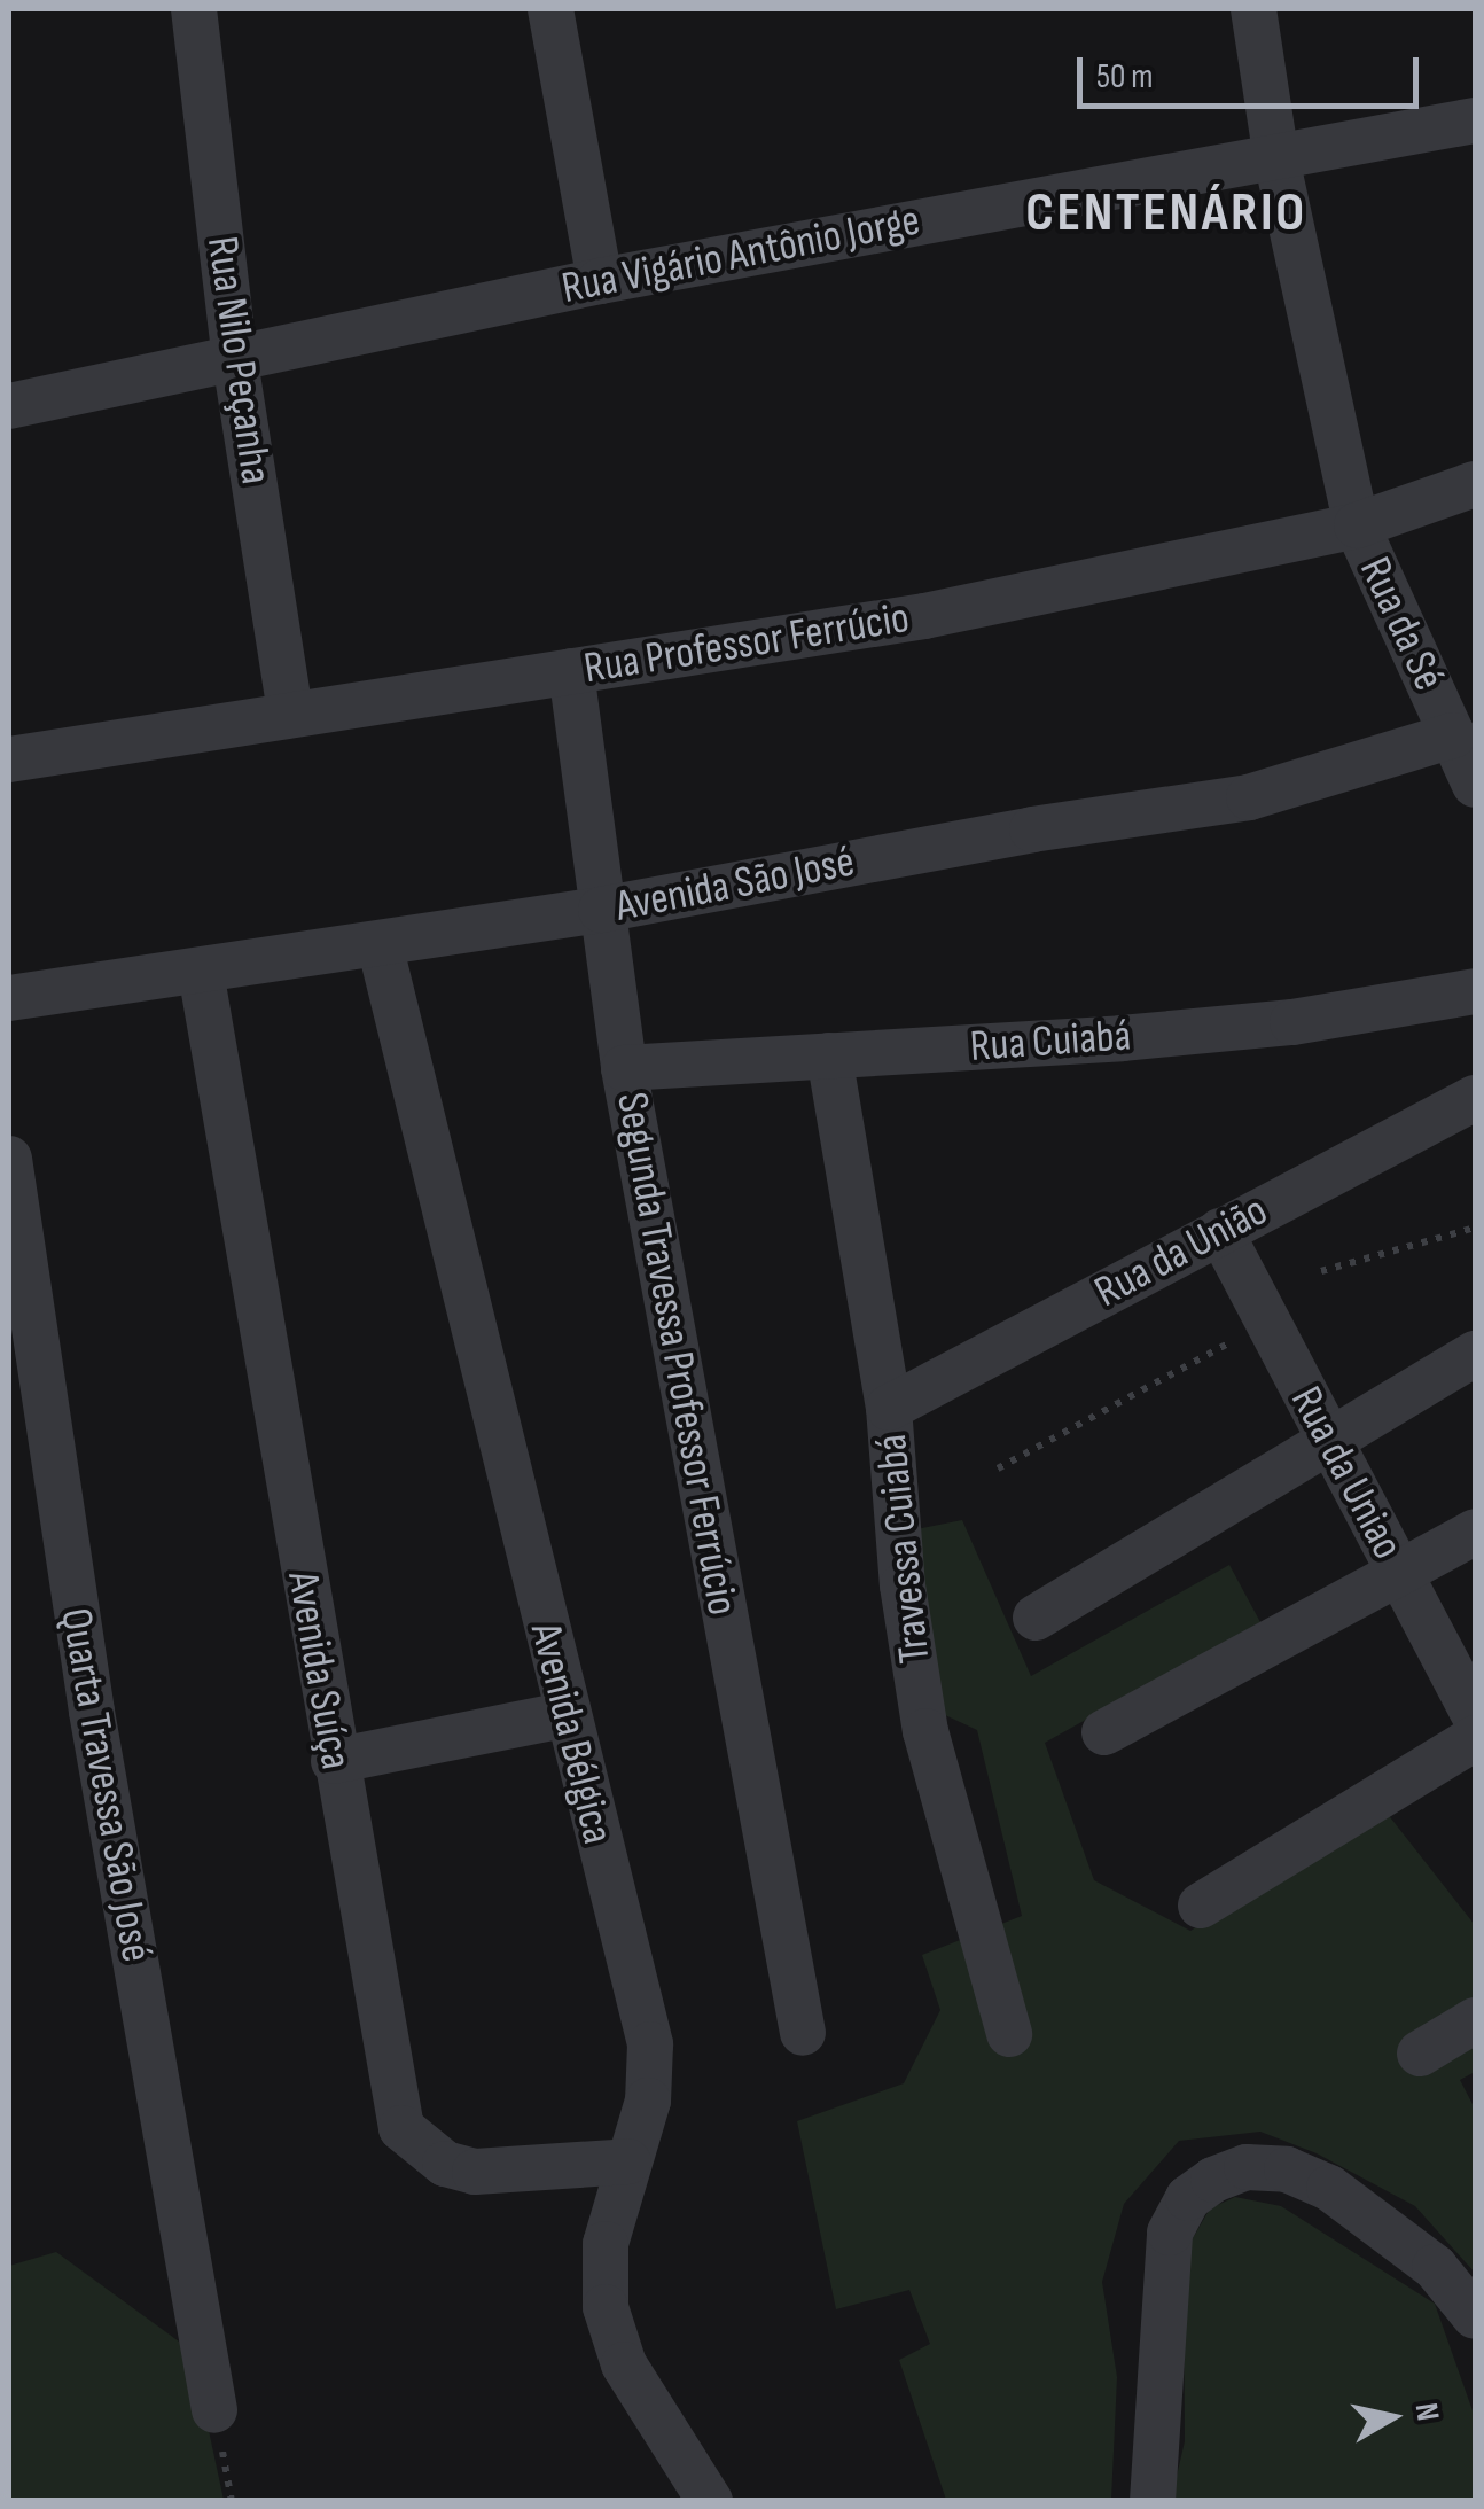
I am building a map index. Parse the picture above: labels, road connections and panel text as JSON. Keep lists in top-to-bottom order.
{
  "streets": {
    "street": [
      "Rua Vigário Antônio Jorge",
      "Rua Nilo Peçanha",
      "Rua da Sé",
      "Rua Professor Ferrúcio",
      "Avenida São José",
      "Rua Cuiabá",
      "Rua da União",
      "Segunda Travessa Professor Ferrúcio",
      "Rua da Uniao",
      "Travessa Cuiabá",
      "Avenida Suíça",
      "Avenida Bélgica",
      "Quarta Travessa São José"
    ]
  },
  "crossings": [
    ["Rua Vigário Antônio Jorge", "Rua Nilo Peçanha"],
    ["Rua Vigário Antônio Jorge", "Rua da Sé"],
    ["Rua Nilo Peçanha", "Rua Professor Ferrúcio"],
    ["Rua da Sé", "Rua Professor Ferrúcio"],
    ["Rua da Sé", "Avenida São José"],
    ["Rua Professor Ferrúcio", "Segunda Travessa Professor Ferrúcio"],
    ["Avenida São José", "Segunda Travessa Professor Ferrúcio"],
    ["Avenida São José", "Avenida Suíça"],
    ["Avenida São José", "Avenida Bélgica"],
    ["Rua Cuiabá", "Segunda Travessa Professor Ferrúcio"],
    ["Rua Cuiabá", "Travessa Cuiabá"],
    ["Rua da União", "Rua da Uniao"],
    ["Rua da União", "Travessa Cuiabá"],
    ["Avenida Suíça", "Avenida Bélgica"]
  ],
  "districts": ["CENTENÁRIO"],
  "scale_bar": "50 m",
  "north": "right"
}
